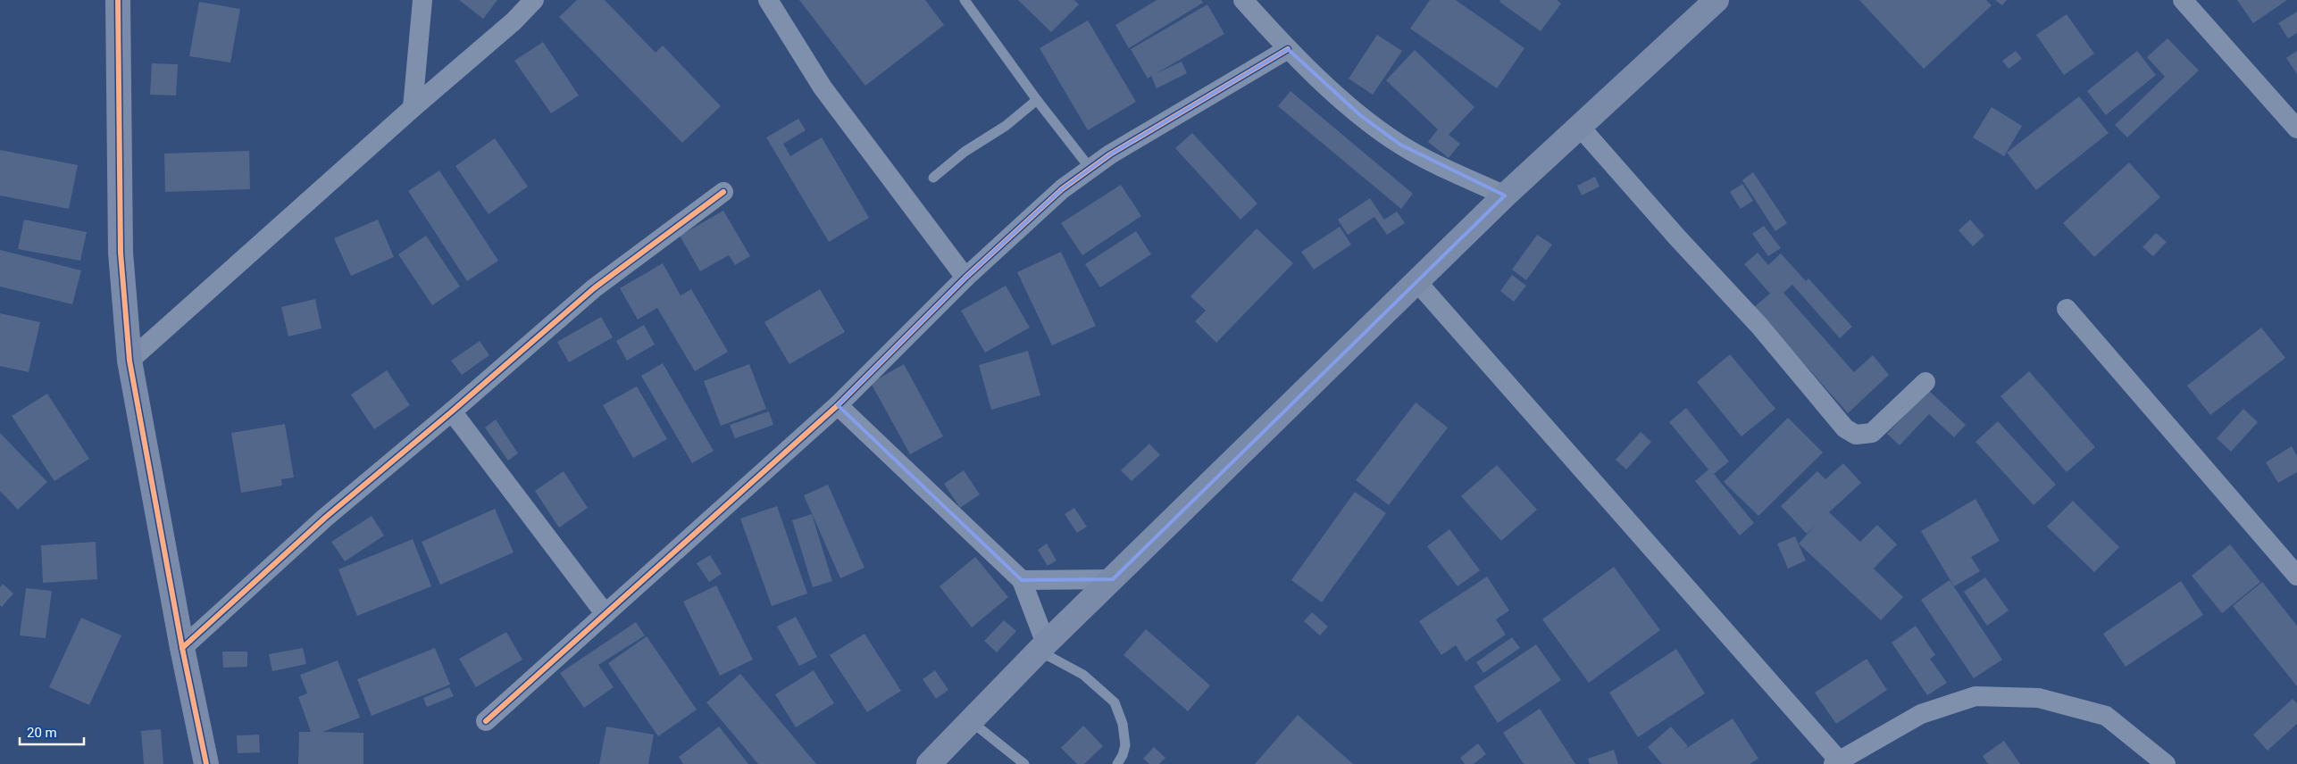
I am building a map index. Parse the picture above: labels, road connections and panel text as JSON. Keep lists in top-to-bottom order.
{
  "scale_bar": "20 m"
}
